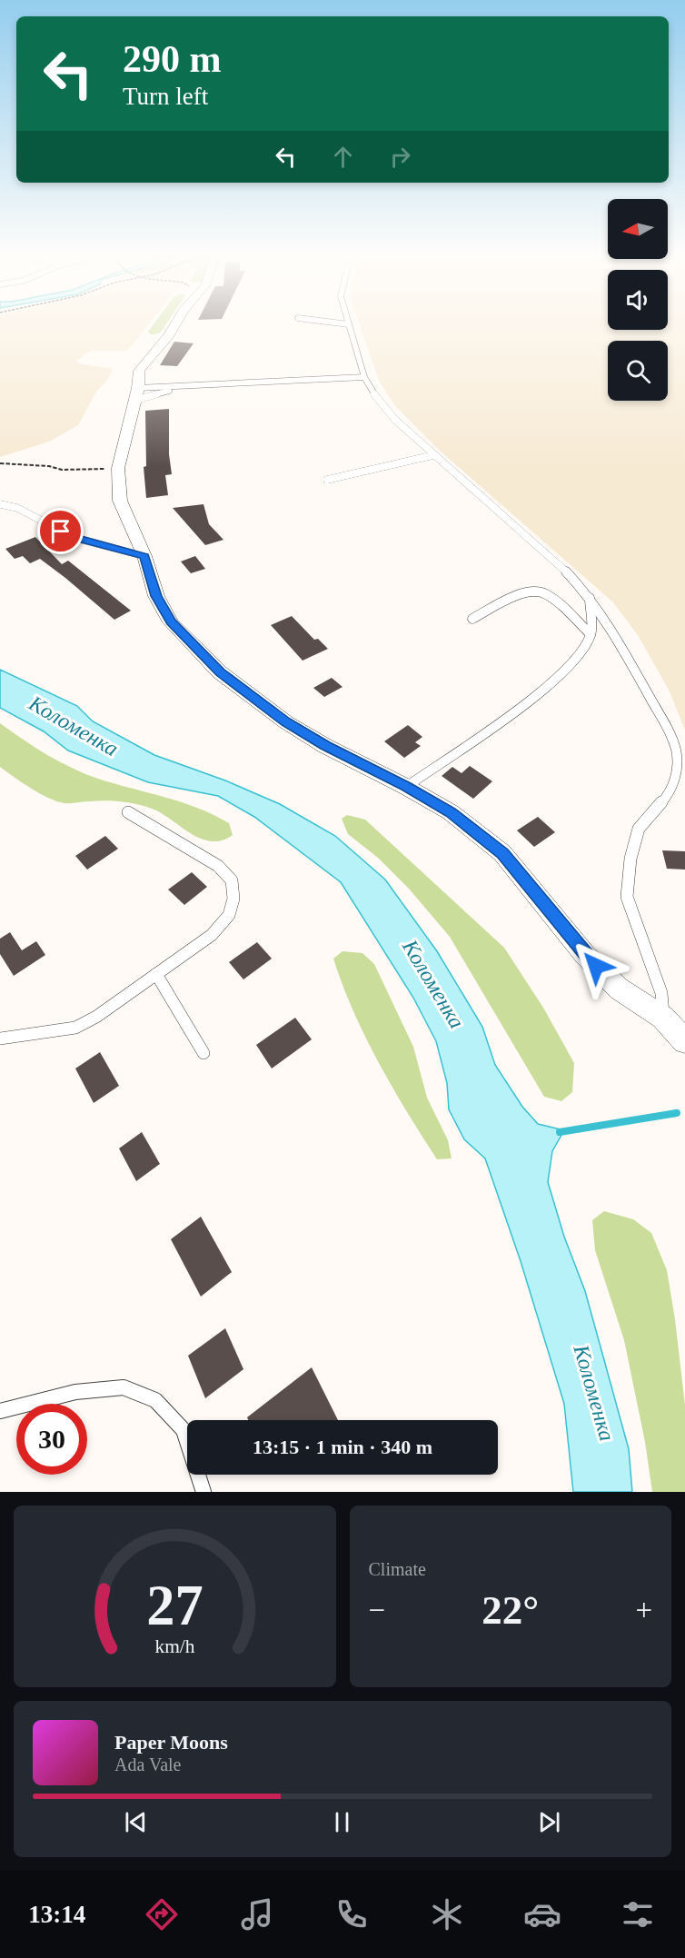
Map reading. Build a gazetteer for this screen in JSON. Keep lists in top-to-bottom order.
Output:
{
  "water": ["Коломенка"],
  "north": "left",
  "page": {
    "turn": ["290 m", "Turn left"],
    "limit": "30",
    "trip": "13:15 · 1 min · 340 m",
    "tile": "Climate",
    "heat": ["−", "22°", "+"],
    "song": ["Paper Moons", "Ada Vale"],
    "tabs": "13:14",
    "gauge": ["27", "km/h"]
  }
}
